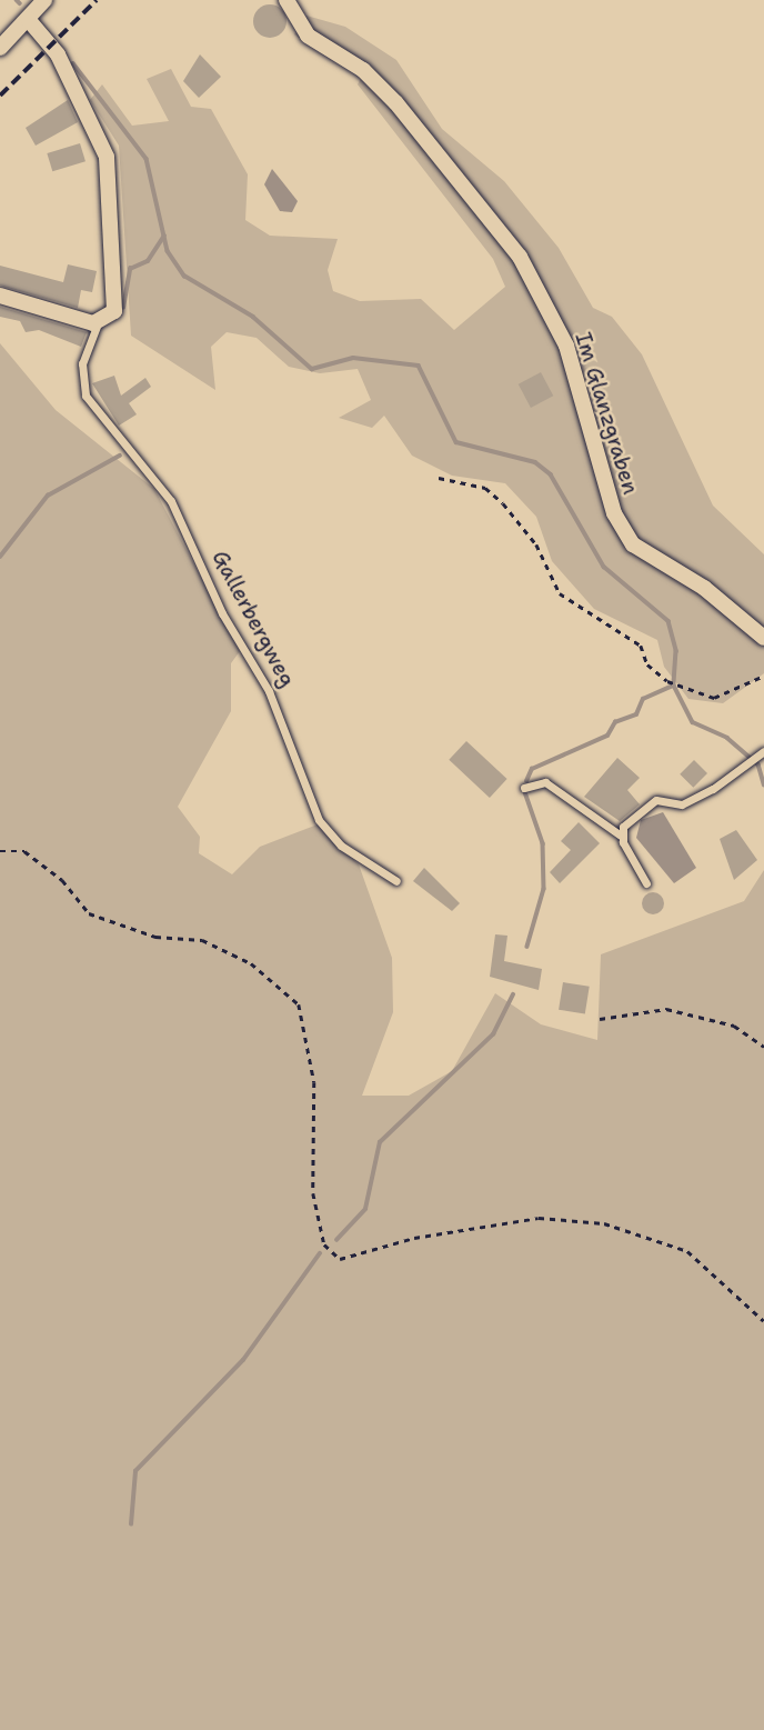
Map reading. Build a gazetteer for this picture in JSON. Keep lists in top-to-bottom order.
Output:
{
  "streets": {
    "street": ["Im Glanzgraben", "Gallerbergweg"]
  }
}
